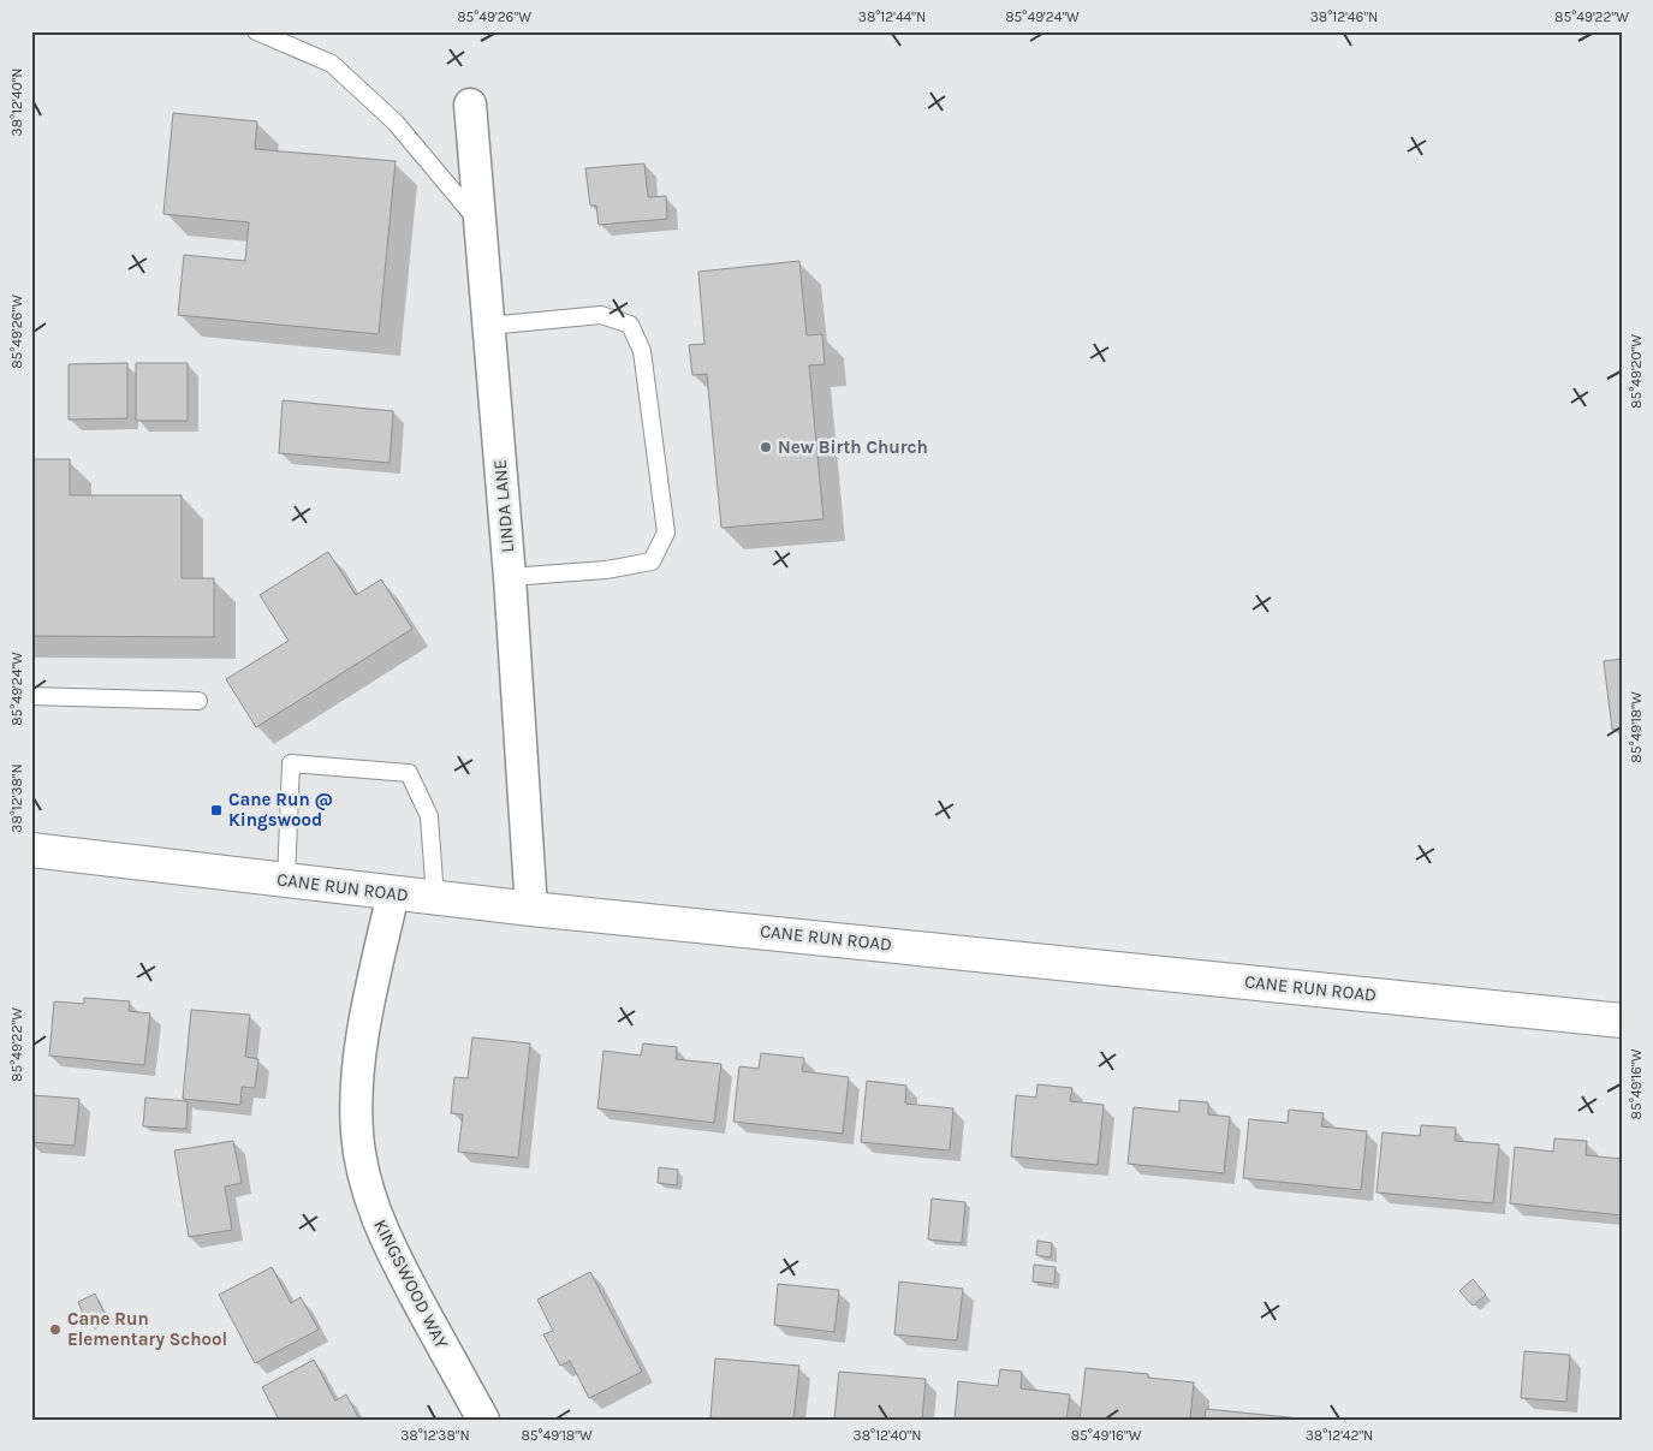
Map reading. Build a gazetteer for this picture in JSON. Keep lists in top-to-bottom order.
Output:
{
  "streets": {
    "main road": ["CANE RUN ROAD"],
    "street": ["LINDA LANE", "KINGSWOOD WAY"]
  },
  "crossings": [
    ["LINDA LANE", "CANE RUN ROAD"],
    ["CANE RUN ROAD", "KINGSWOOD WAY"]
  ],
  "places": {
    "other": ["New Birth Church", "Cane Run Elementary School"],
    "transit": ["Cane Run @ Kingswood"]
  },
  "coordinates": [
    "85°49'26\"W",
    "38°12'44\"N",
    "85°49'24\"W",
    "38°12'46\"N",
    "85°49'22\"W",
    "38°12'40\"N",
    "85°49'20\"W",
    "85°49'18\"W",
    "38°12'38\"N",
    "85°49'16\"W",
    "38°12'42\"N"
  ]
}
